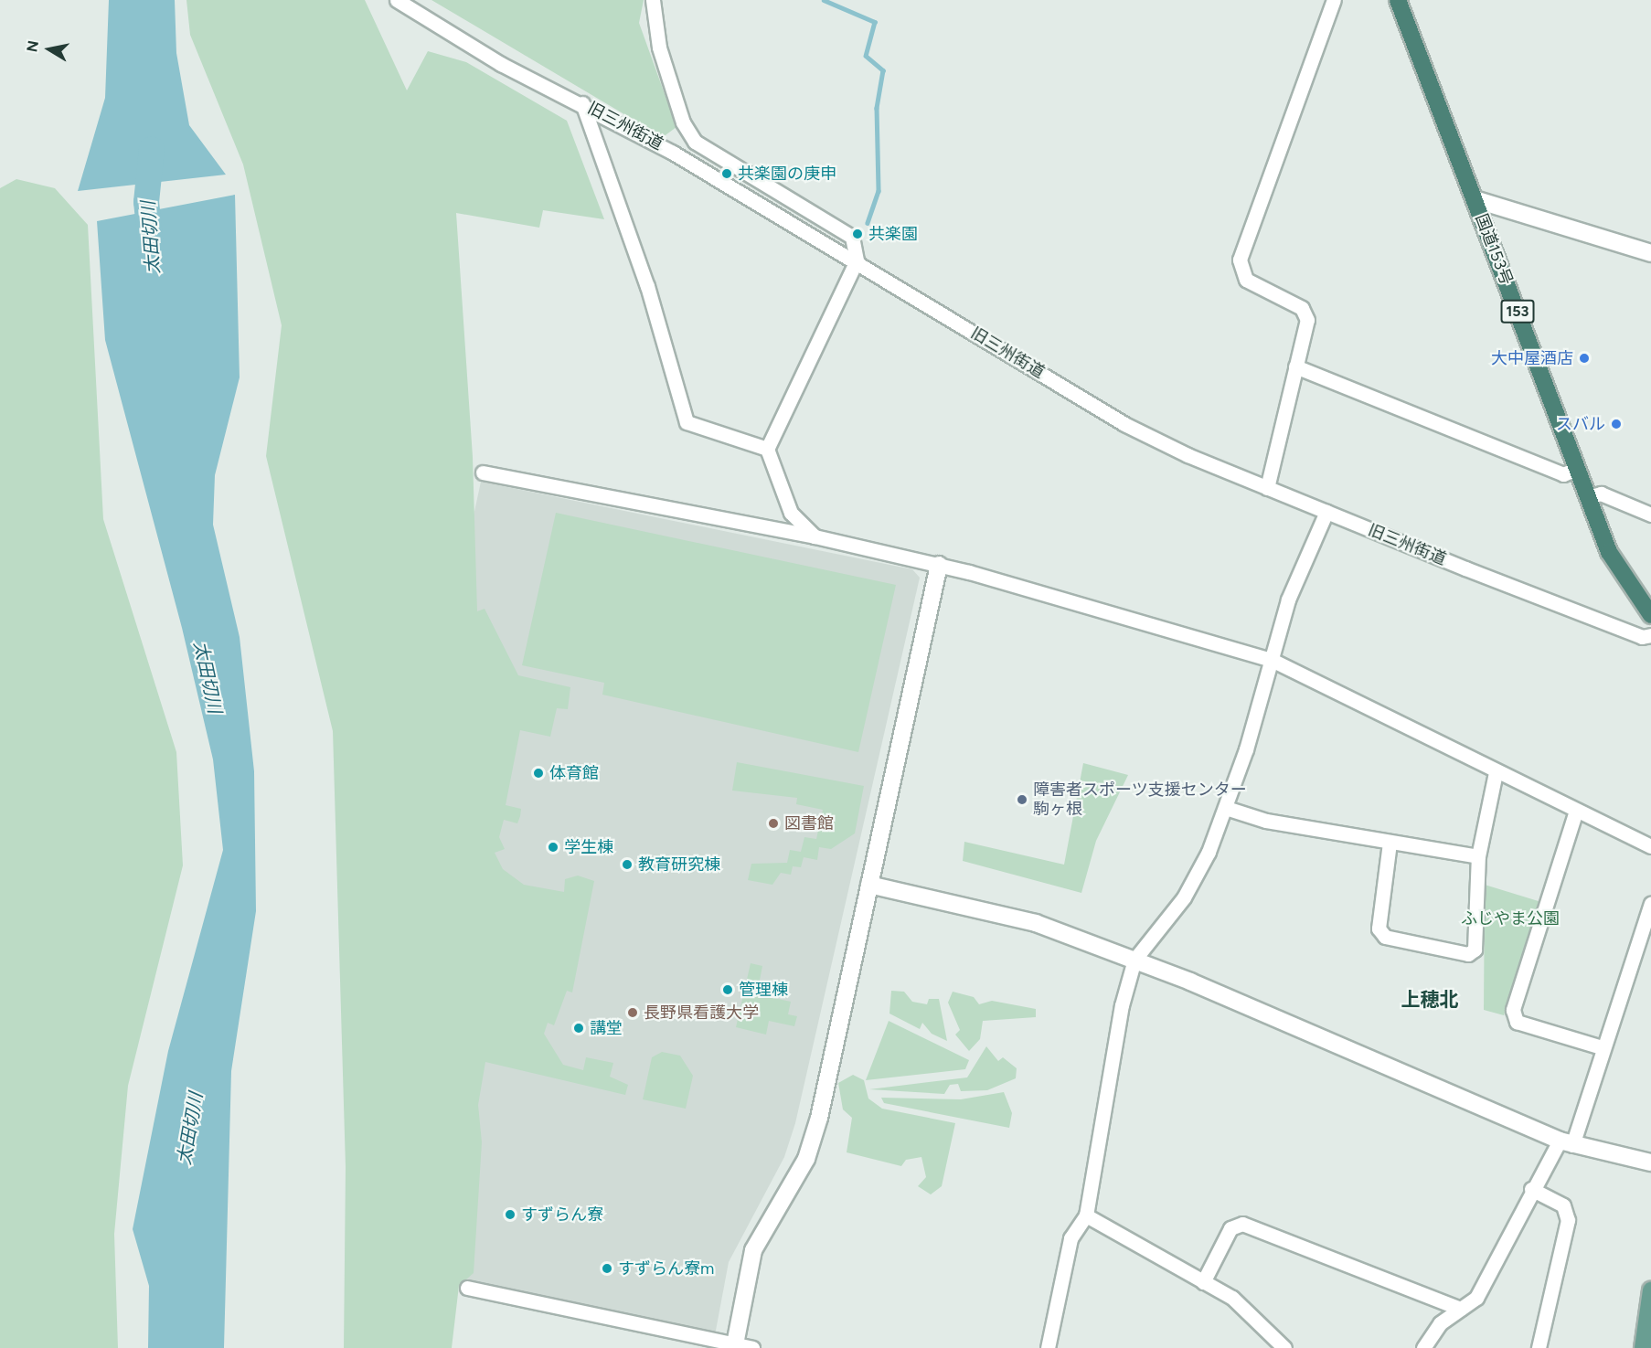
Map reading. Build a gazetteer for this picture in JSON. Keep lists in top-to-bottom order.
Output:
{
  "streets": {
    "highway": ["国道153号", "153"],
    "street": ["旧三州街道"]
  },
  "districts": ["上穂北"],
  "water": ["太田切川"],
  "parks": ["ふじやま公園"],
  "places": [
    "共楽園の庚申",
    "共楽園",
    "大中屋酒店",
    "スバル",
    "体育館",
    "障害者スポーツ支援センター 駒ヶ根",
    "図書館",
    "学生棟",
    "教育研究棟",
    "管理棟",
    "長野県看護大学",
    "講堂",
    "すずらん寮",
    "すずらん寮m"
  ],
  "north": "left"
}
